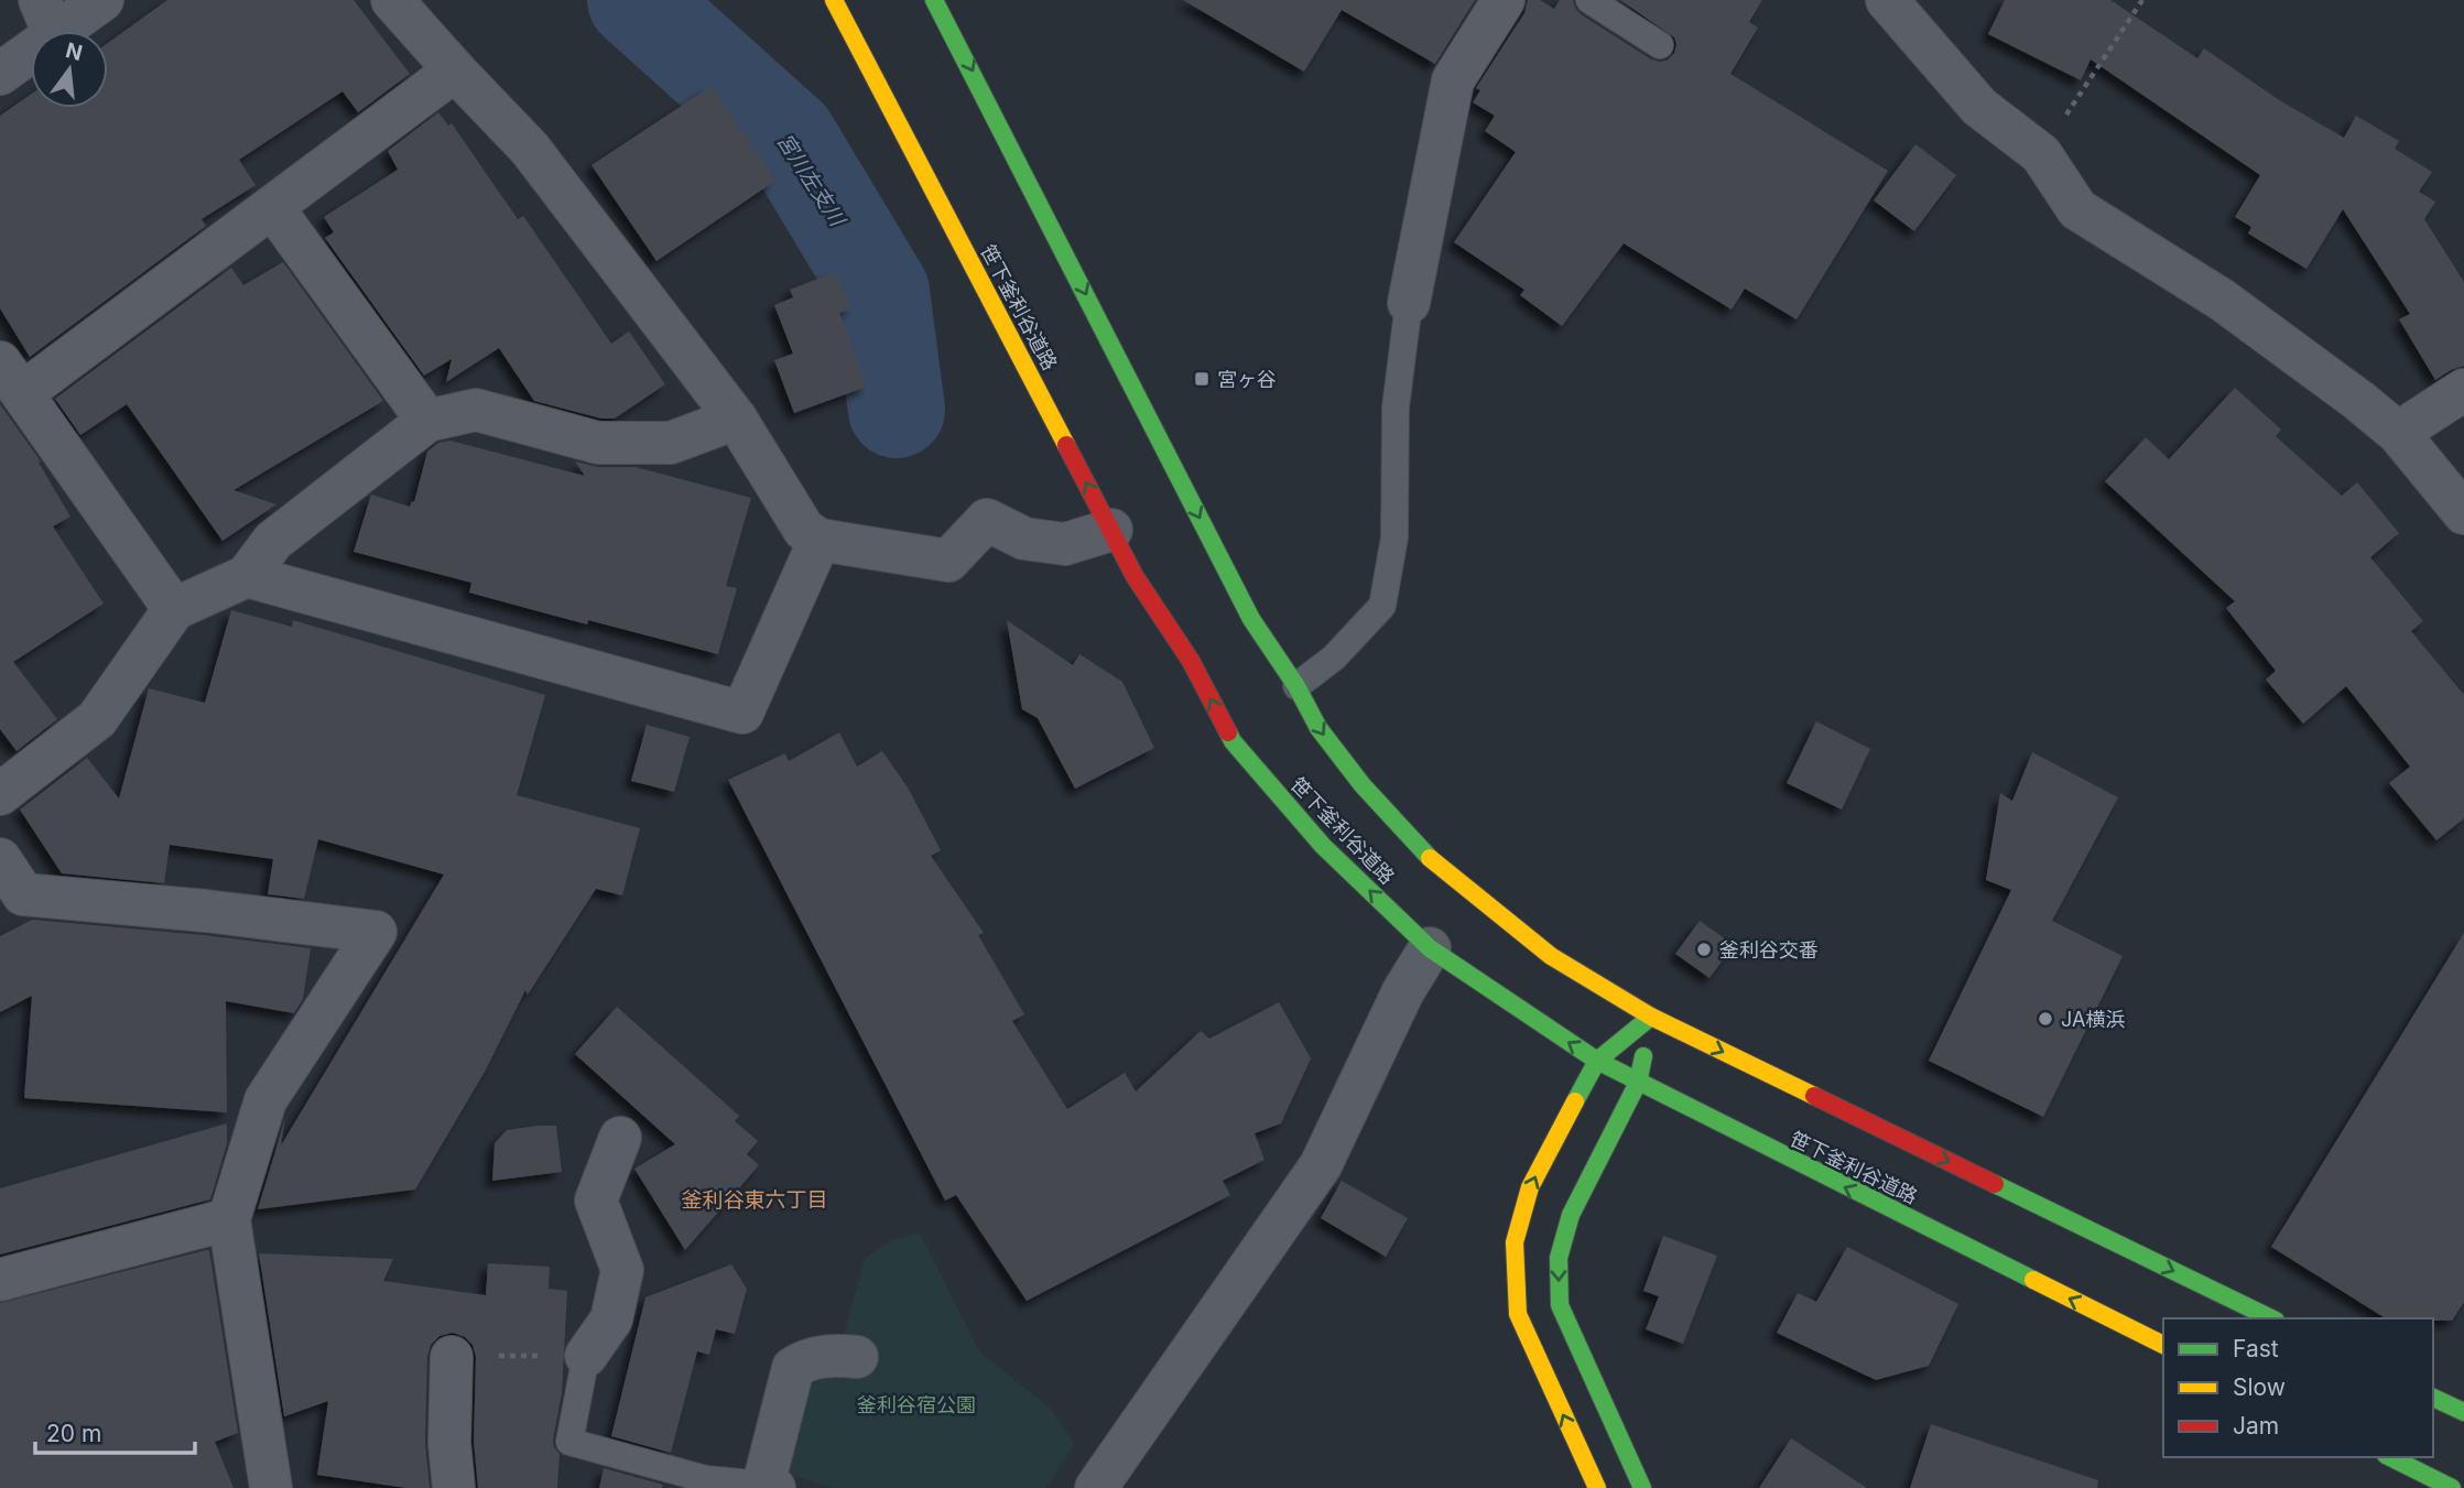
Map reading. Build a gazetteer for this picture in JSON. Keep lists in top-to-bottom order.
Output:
{
  "streets": {
    "street": ["笹下釜利谷道路"]
  },
  "districts": ["釜利谷東六丁目"],
  "water": ["宮川左支川"],
  "parks": ["釜利谷宿公園"],
  "places": {
    "transit": ["宮ヶ谷"],
    "other": ["釜利谷交番", "JA横浜"]
  },
  "legend": ["Fast", "Slow", "Jam"],
  "scale_bar": "20 m",
  "north": "top"
}
